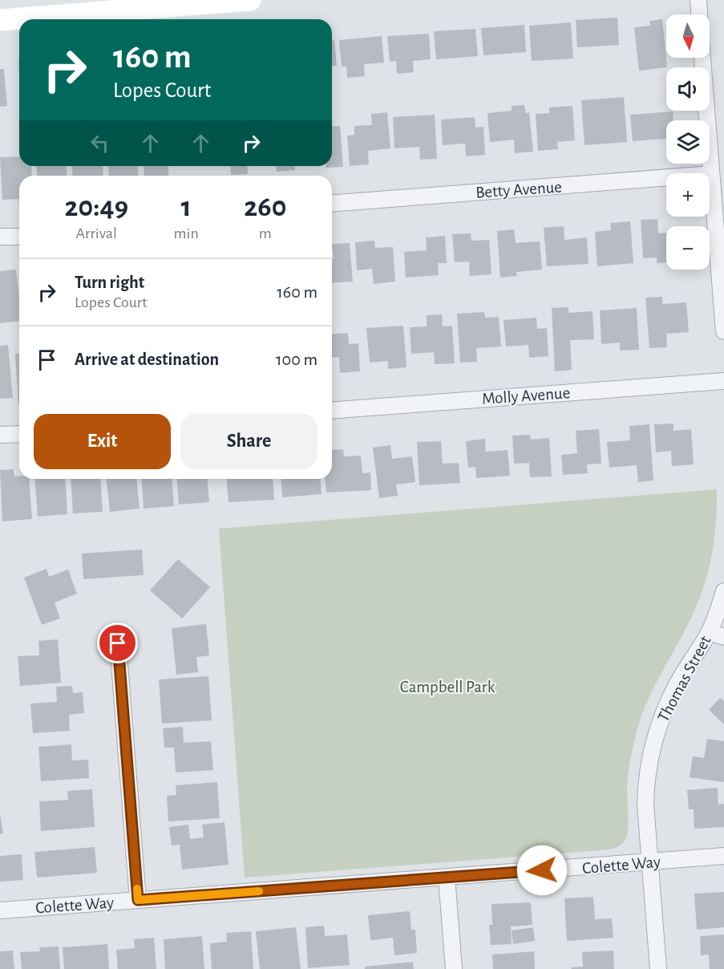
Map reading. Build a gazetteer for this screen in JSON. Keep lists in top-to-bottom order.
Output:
{
  "streets": {
    "street": [
      "Betty Avenue",
      "Molly Avenue",
      "Thomas Street",
      "Colette Way"
    ]
  },
  "crossings": [
    ["Thomas Street", "Colette Way"]
  ],
  "parks": ["Campbell Park"],
  "north": "bottom",
  "page": {
    "map_buttons": ["+", "−"],
    "turn": ["160 m", "Lopes Court"],
    "eta": [
      "20:49",
      "Arrival",
      "1",
      "min",
      "260",
      "m"
    ],
    "list": [
      {
        "name": "Turn right",
        "note": "Lopes Court",
        "value": "160 m"
      },
      {
        "name": "Arrive at destination",
        "value": "100 m"
      }
    ],
    "buttons": ["Exit", "Share"]
  }
}
